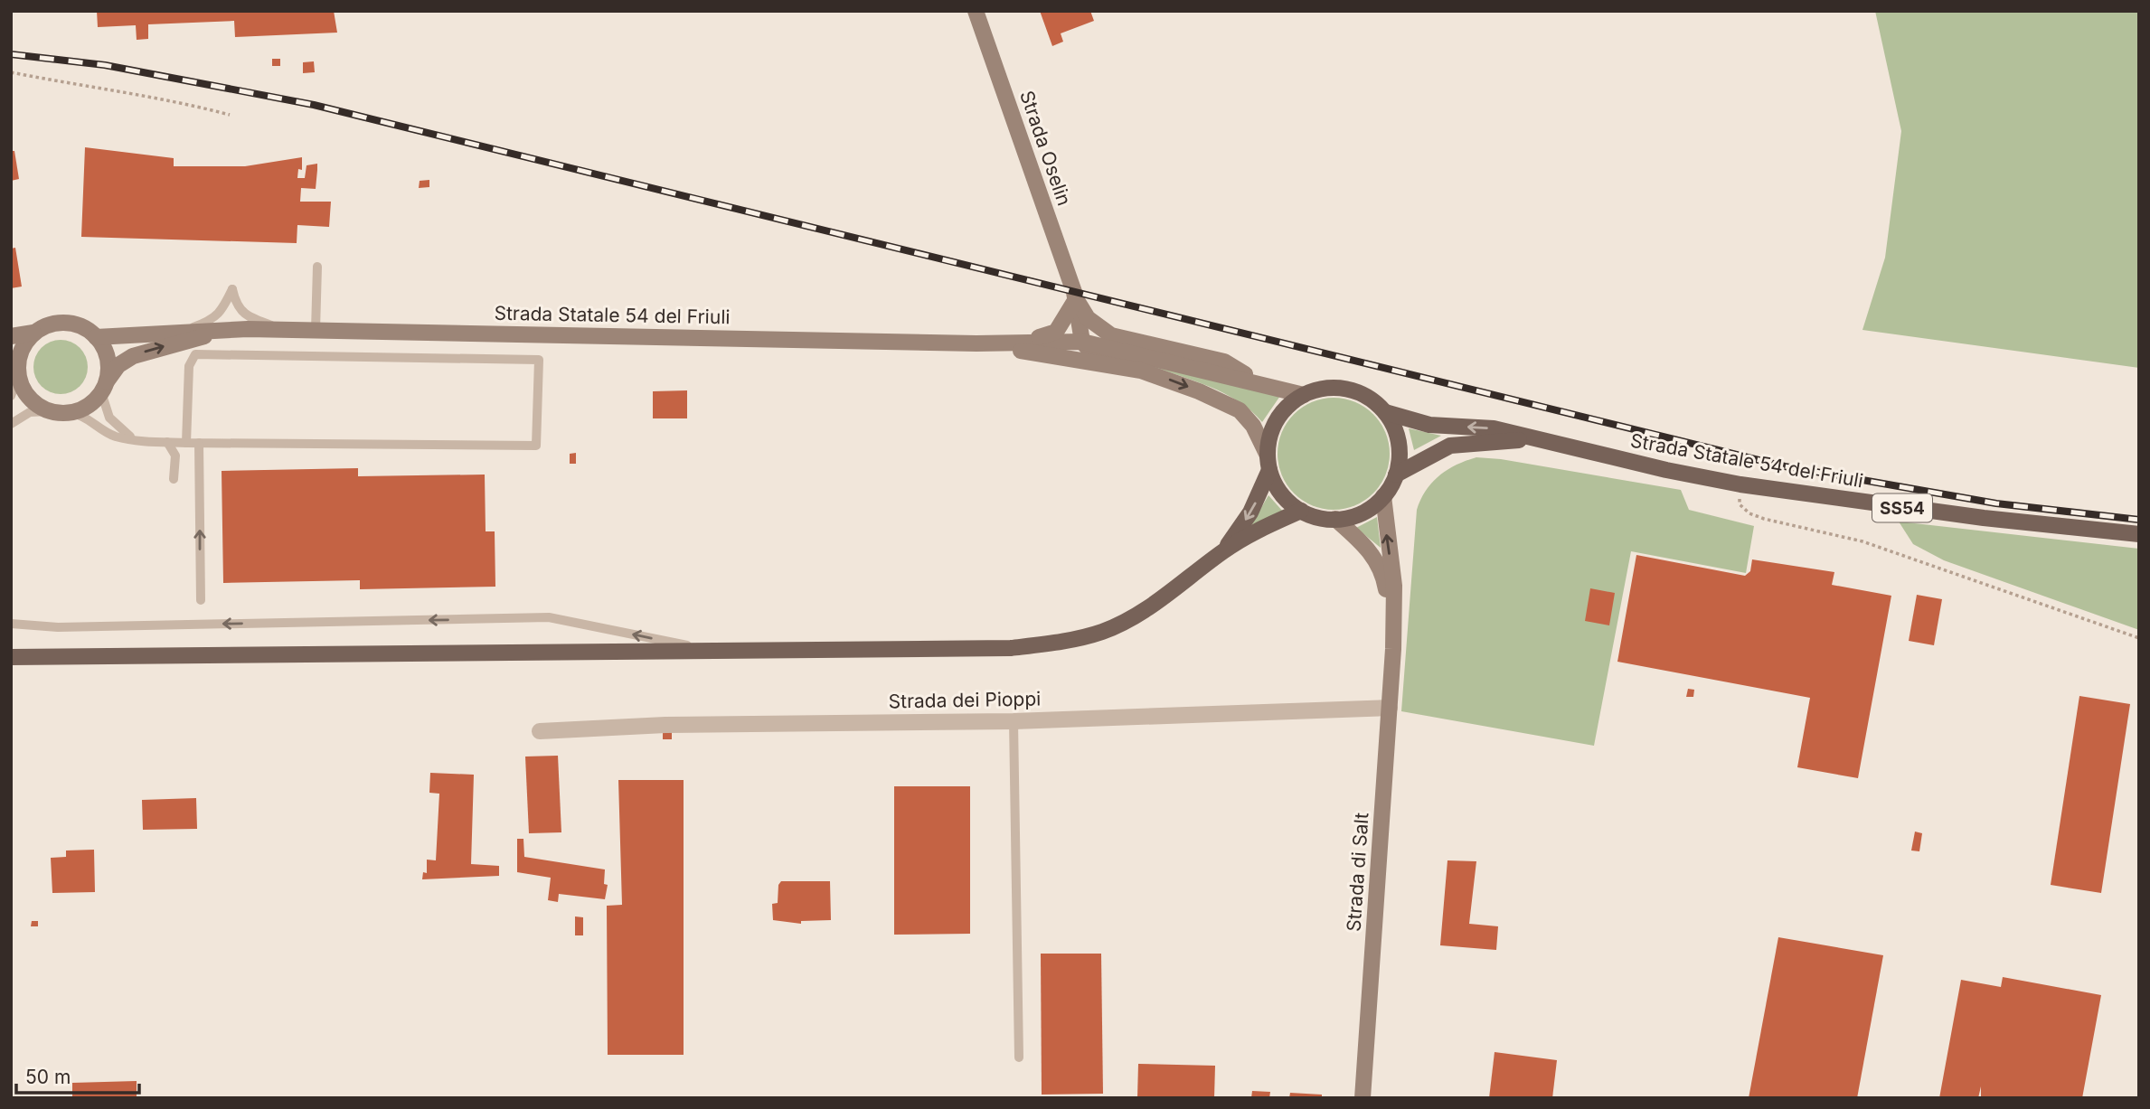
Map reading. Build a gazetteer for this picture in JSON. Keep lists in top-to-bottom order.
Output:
{
  "streets": {
    "main road": ["Strada Statale 54 del Friuli", "SS54"],
    "street": ["Strada Oselin", "Strada dei Pioppi", "Strada di Salt"]
  },
  "crossings": [
    ["Strada Oselin", "Strada Statale 54 del Friuli"],
    ["Strada dei Pioppi", "Strada di Salt"]
  ],
  "scale_bar": "50 m"
}
